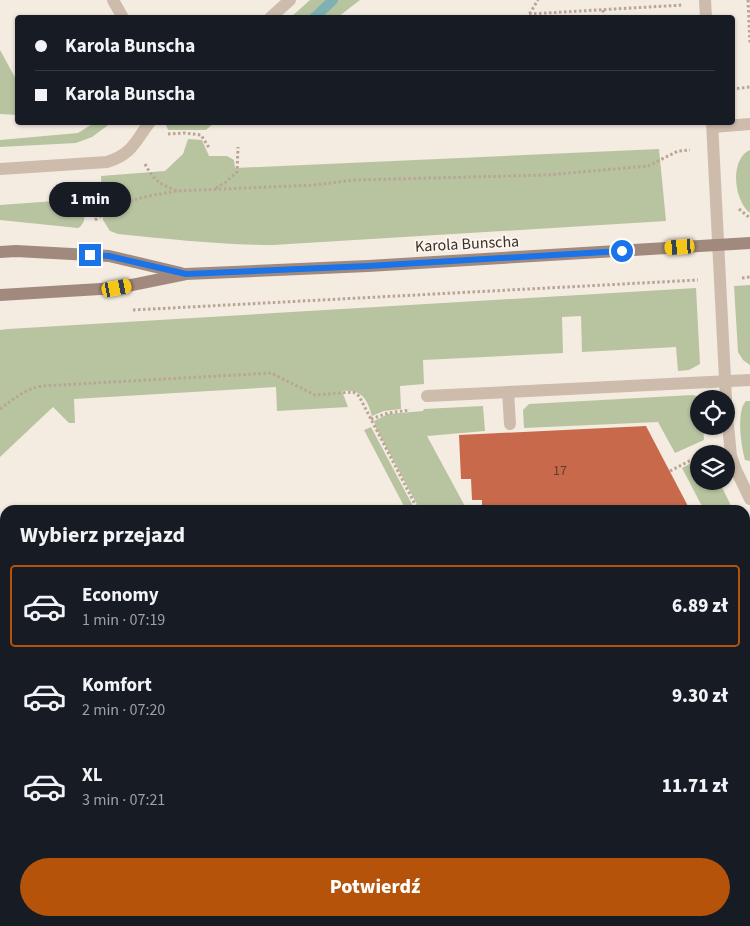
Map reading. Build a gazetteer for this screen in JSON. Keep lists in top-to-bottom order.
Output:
{
  "streets": {
    "main road": ["Karola Bunscha"]
  },
  "house_numbers": ["17"],
  "page": {
    "banner": ["Karola Bunscha", "Karola Bunscha"],
    "bubble": "1 min",
    "heading": "Wybierz przejazd",
    "list": [
      {
        "name": "Economy",
        "note": "1 min · 07:19",
        "value": "6.89 zł"
      },
      {
        "name": "Komfort",
        "note": "2 min · 07:20",
        "value": "9.30 zł"
      },
      {
        "name": "XL",
        "note": "3 min · 07:21",
        "value": "11.71 zł"
      }
    ],
    "buttons": "Potwierdź"
  }
}
